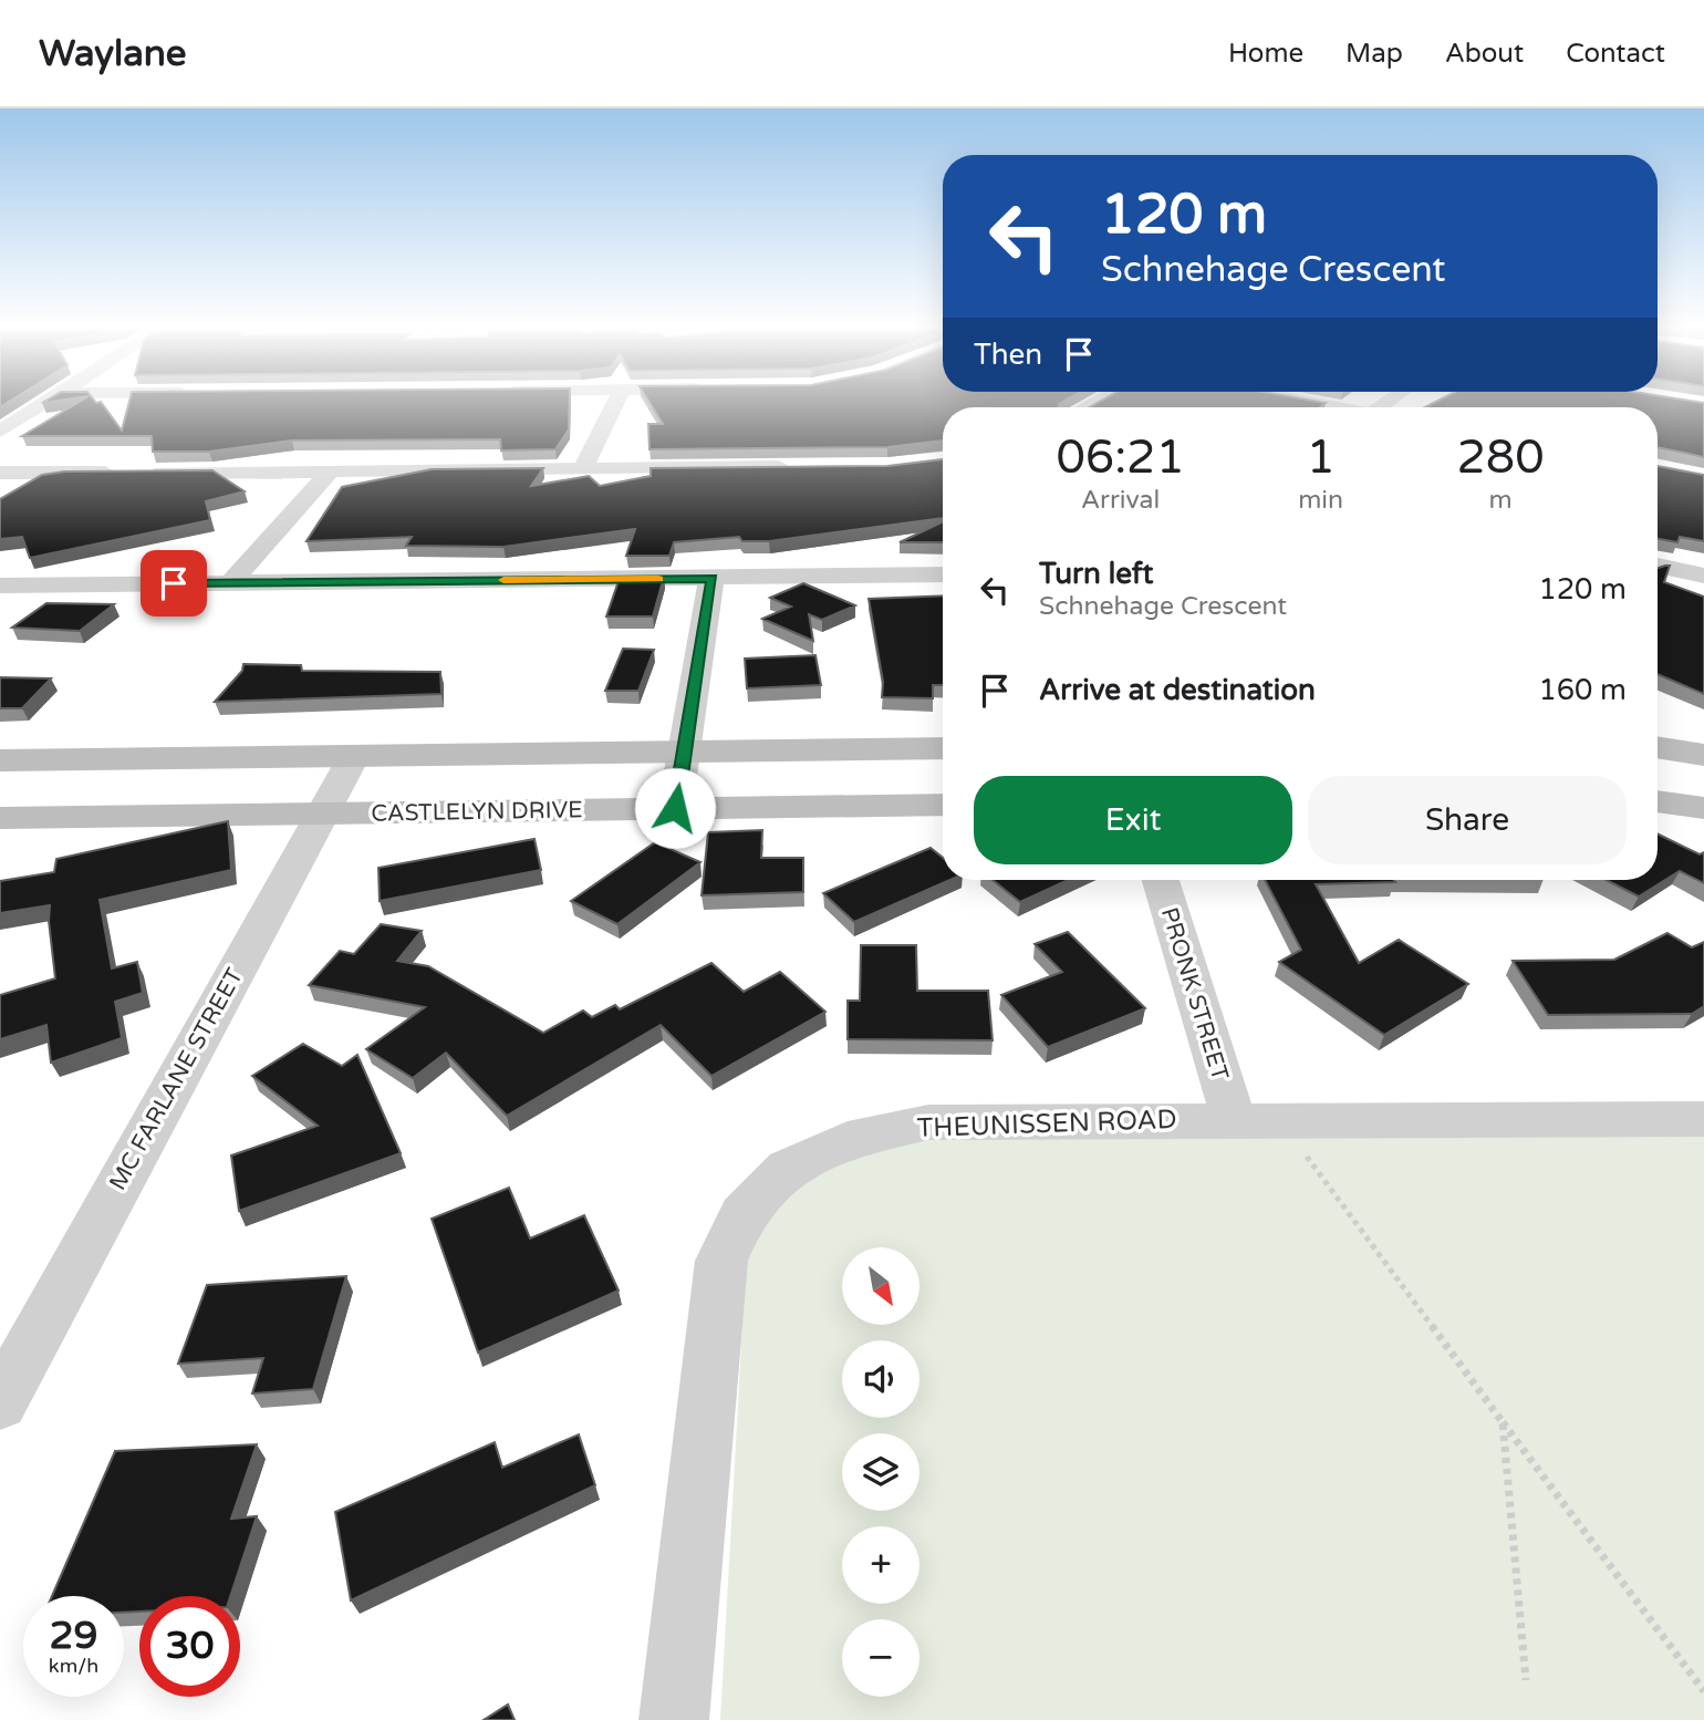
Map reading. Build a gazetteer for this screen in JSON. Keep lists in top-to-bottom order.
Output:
{
  "streets": {
    "street": [
      "CASTLELYN DRIVE",
      "PRONK STREET",
      "MC FARLANE STREET",
      "THEUNISSEN ROAD"
    ]
  },
  "crossings": [
    ["CASTLELYN DRIVE", "MC FARLANE STREET"],
    ["PRONK STREET", "THEUNISSEN ROAD"]
  ],
  "north": "bottom right",
  "page": {
    "header": "Waylane",
    "nav": [
      "Home",
      "Map",
      "About",
      "Contact"
    ],
    "turn": ["120 m", "Schnehage Crescent"],
    "then": "Then",
    "eta": [
      "06:21",
      "Arrival",
      "1",
      "min",
      "280",
      "m"
    ],
    "list": [
      {
        "name": "Turn left",
        "note": "Schnehage Crescent",
        "value": "120 m"
      },
      {
        "name": "Arrive at destination",
        "value": "160 m"
      }
    ],
    "buttons": ["Exit", "Share"],
    "map_buttons": ["+", "−"],
    "speed": "29 km/h",
    "limit": "30"
  }
}
